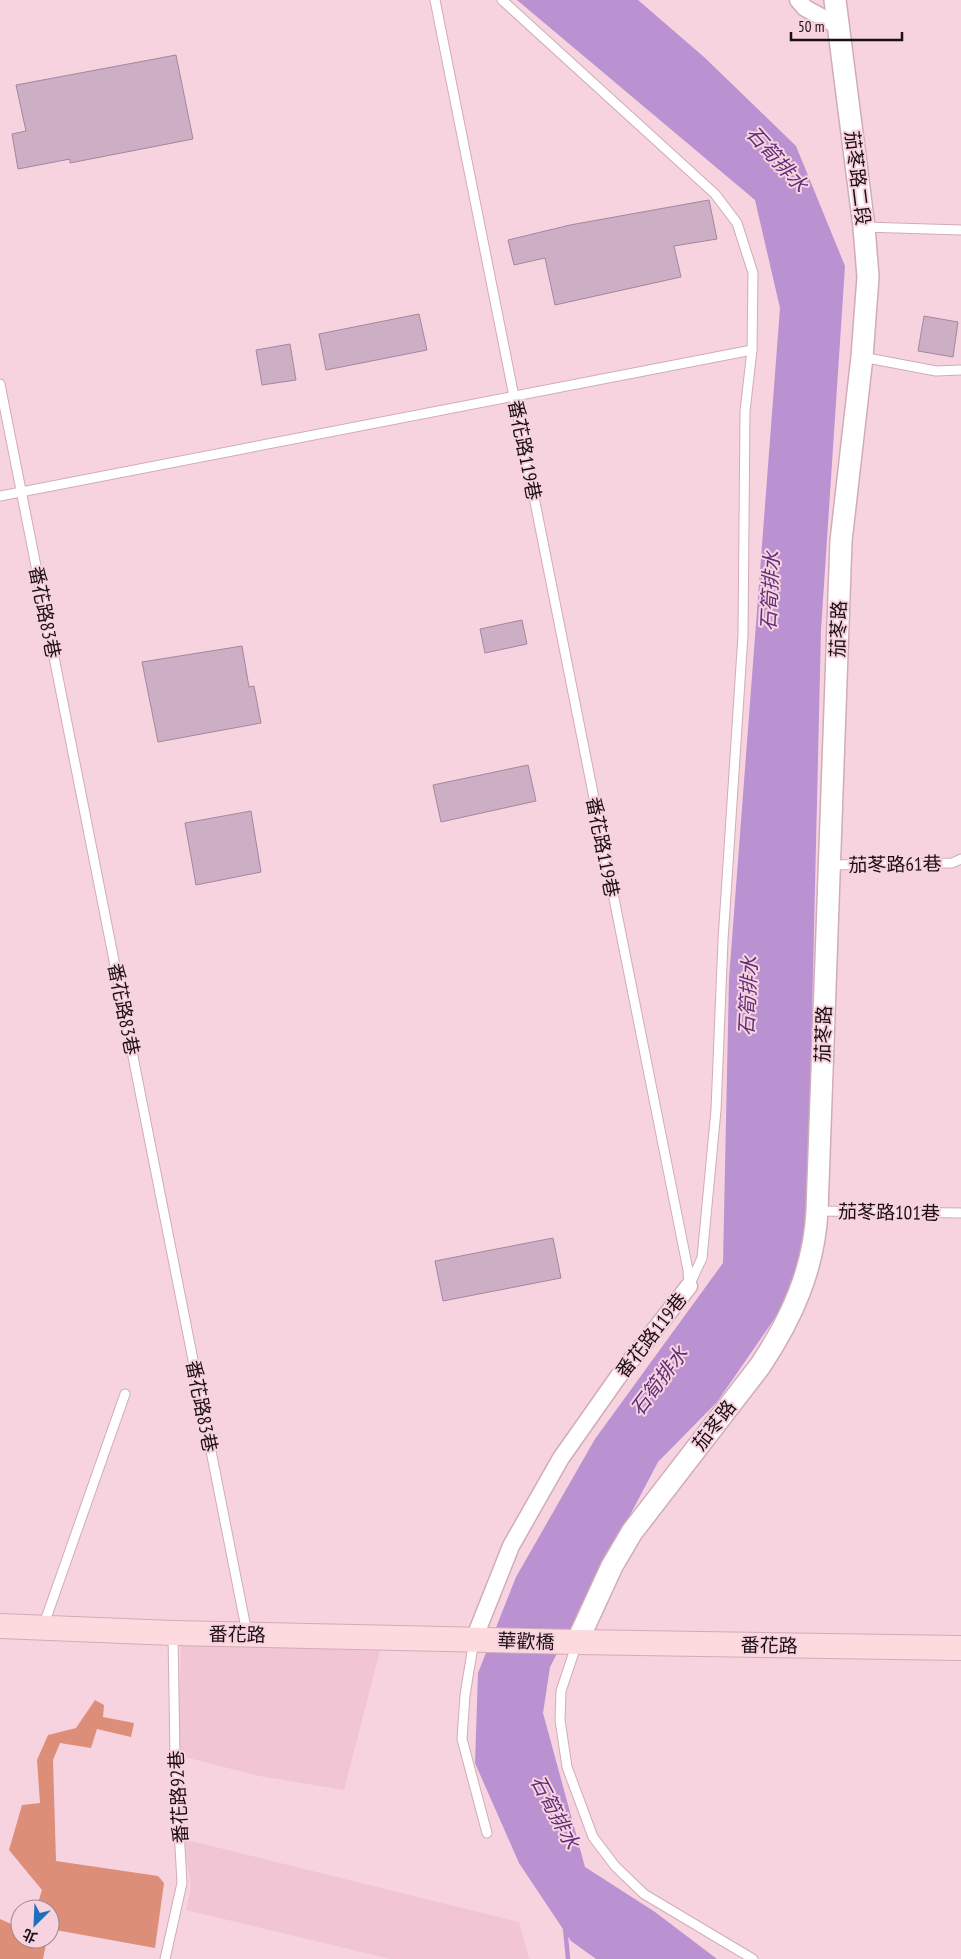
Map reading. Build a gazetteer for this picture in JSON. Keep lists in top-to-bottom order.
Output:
{
  "streets": {
    "main road": ["番花路", "華歡橋"],
    "street": ["茄苳路二段", "番花路119巷", "茄苳路"],
    "lane": [
      "番花路83巷",
      "茄苳路61巷",
      "茄苳路101巷",
      "番花路92巷"
    ]
  },
  "crossings": [
    ["茄苳路二段", "茄苳路"],
    ["番花路119巷", "番花路"],
    ["番花路119巷", "華歡橋"],
    ["番花路83巷", "番花路"],
    ["茄苳路", "茄苳路61巷"],
    ["茄苳路", "茄苳路101巷"],
    ["茄苳路", "番花路"],
    ["茄苳路", "華歡橋"],
    ["番花路", "華歡橋"],
    ["番花路", "番花路92巷"]
  ],
  "water": ["石筍排水"],
  "scale_bar": "50 m",
  "north": "bottom left"
}
